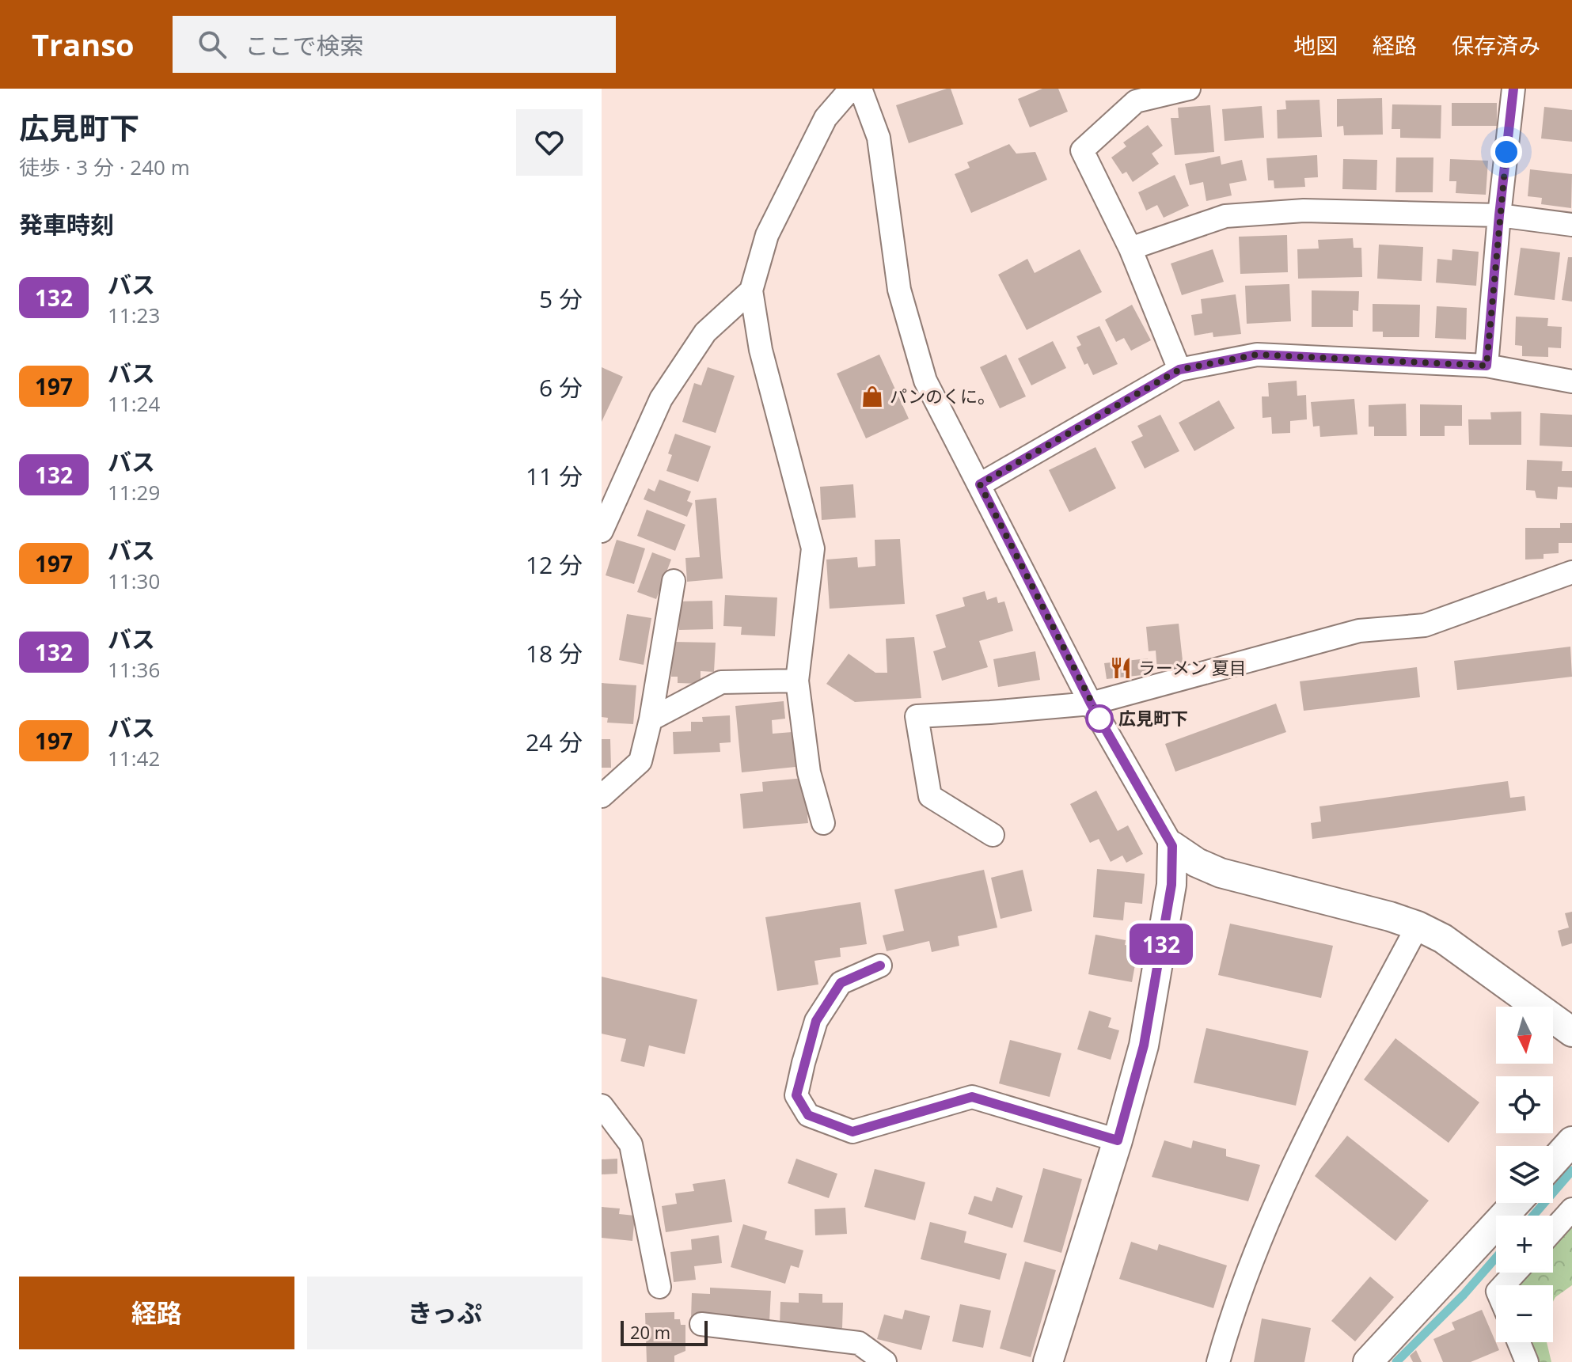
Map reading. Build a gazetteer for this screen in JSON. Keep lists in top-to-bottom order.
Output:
{
  "places": {
    "shop": ["パンのくに。"],
    "restaurant": ["ラーメン 夏目"],
    "other": ["広見町下"]
  },
  "lines": ["bus line 132"],
  "scale_bar": "20 m",
  "north": "bottom",
  "page": {
    "header": "Transo",
    "search": "ここで検索",
    "nav": ["地図", "経路", "保存済み"],
    "heading": [
      ["広見町下", "徒歩 · 3 分 · 240 m"],
      "発車時刻"
    ],
    "on_map": "132",
    "list": [
      {
        "mark": "132",
        "name": "バス",
        "note": "11:23",
        "value": "5 分"
      },
      {
        "mark": "197",
        "name": "バス",
        "note": "11:24",
        "value": "6 分"
      },
      {
        "mark": "132",
        "name": "バス",
        "note": "11:29",
        "value": "11 分"
      },
      {
        "mark": "197",
        "name": "バス",
        "note": "11:30",
        "value": "12 分"
      },
      {
        "mark": "132",
        "name": "バス",
        "note": "11:36",
        "value": "18 分"
      },
      {
        "mark": "197",
        "name": "バス",
        "note": "11:42",
        "value": "24 分"
      }
    ],
    "map_buttons": ["+", "−"],
    "buttons": ["経路", "きっぷ"],
    "scale": "20 m"
  }
}
